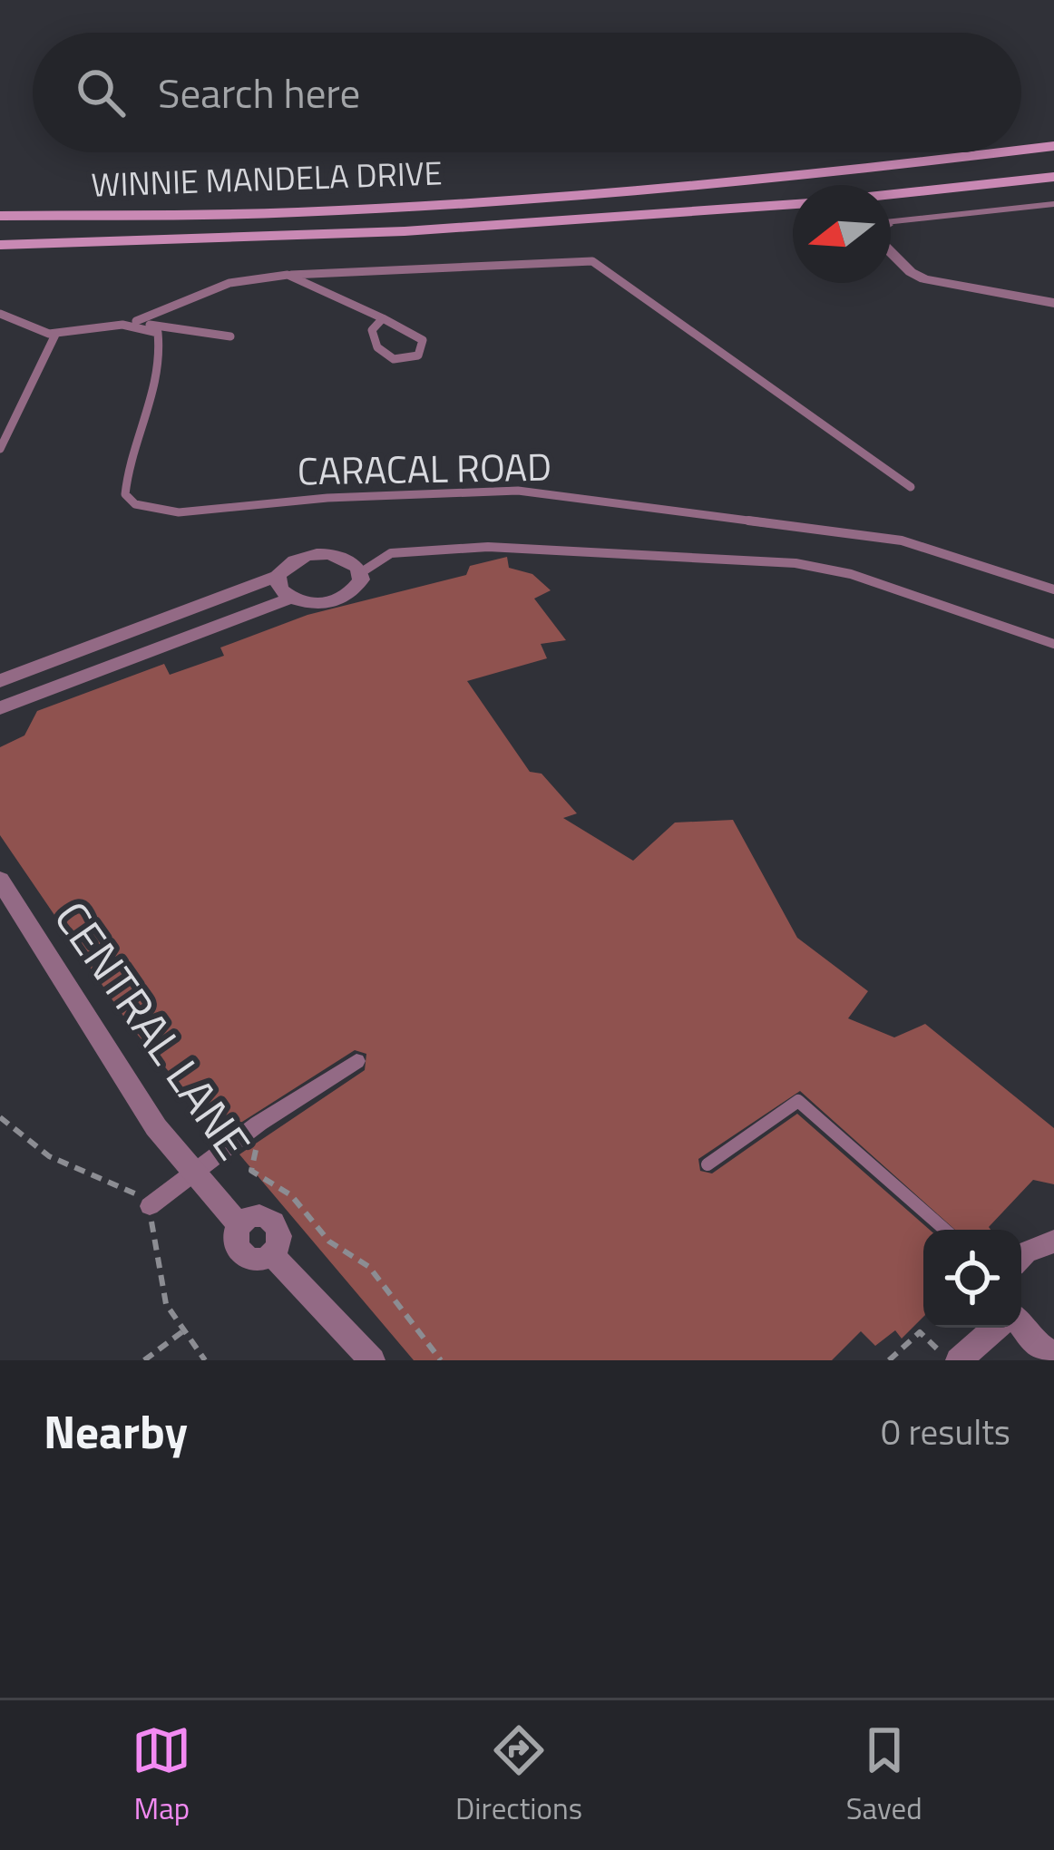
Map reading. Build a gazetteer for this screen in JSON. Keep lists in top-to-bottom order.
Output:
{
  "streets": {
    "main road": ["WINNIE MANDELA DRIVE"],
    "street": ["CENTRAL LANE"],
    "lane": ["CARACAL ROAD"]
  },
  "north": "left",
  "page": {
    "search": "Search here",
    "heading": ["Nearby", "0 results"],
    "nav": ["Map", "Directions", "Saved"]
  }
}
